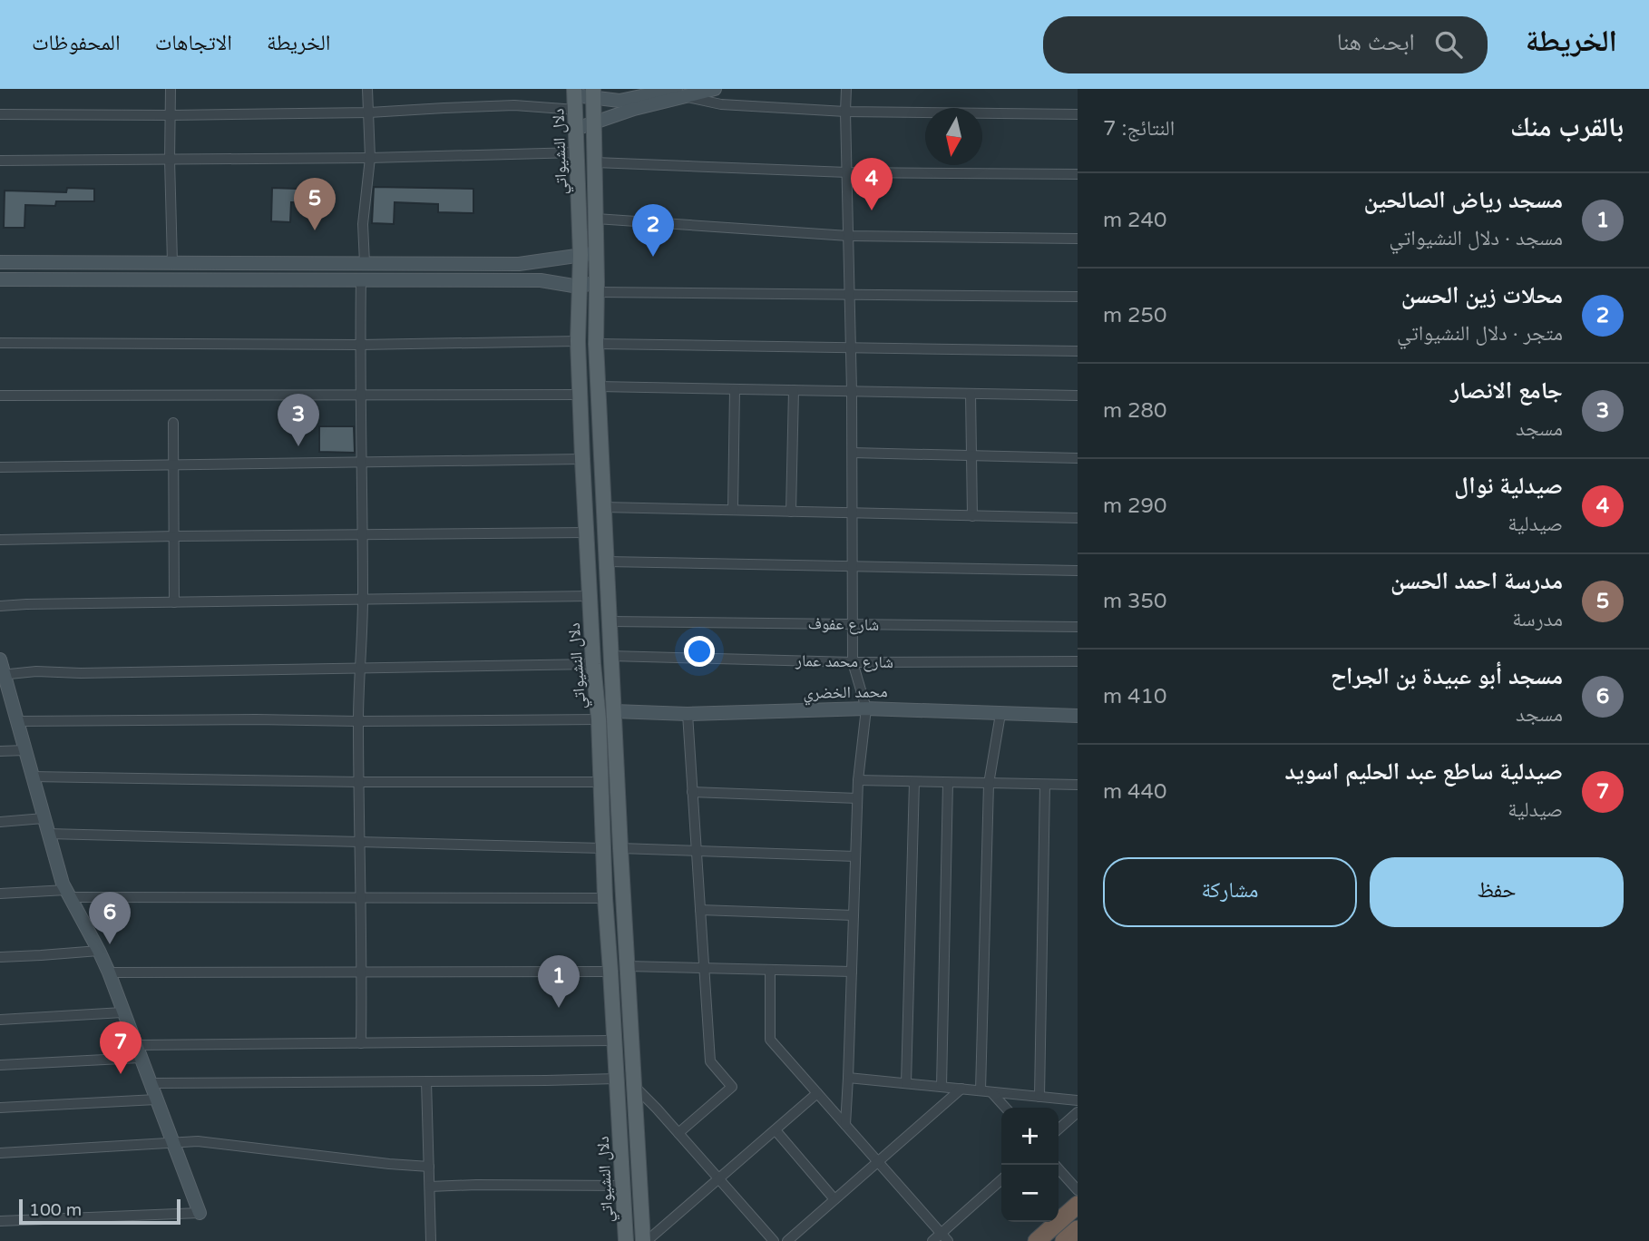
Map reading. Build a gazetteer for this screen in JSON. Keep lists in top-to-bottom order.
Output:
{
  "streets": {
    "main road": ["دلال النشيواتي"],
    "street": ["شارع عفوف", "شارع محمد عمار", "محمد الخضري"]
  },
  "crossings": [
    ["دلال النشيواتي", "شارع عفوف"],
    ["دلال النشيواتي", "شارع محمد عمار"],
    ["دلال النشيواتي", "محمد الخضري"]
  ],
  "scale_bar": "100 m",
  "north": "bottom",
  "page": {
    "header": "الخريطة",
    "search": "ابحث هنا",
    "nav": ["الخريطة", "الاتجاهات", "المحفوظات"],
    "heading": ["بالقرب منك", "النتائج: 7"],
    "pins": [
      "4",
      "5",
      "2",
      "3",
      "6",
      "1",
      "7"
    ],
    "list": [
      {
        "mark": "1",
        "name": "مسجد رياض الصالحين",
        "note": "مسجد · دلال النشيواتي",
        "value": "240 m"
      },
      {
        "mark": "2",
        "name": "محلات زين الحسن",
        "note": "متجر · دلال النشيواتي",
        "value": "250 m"
      },
      {
        "mark": "3",
        "name": "جامع الانصار",
        "note": "مسجد",
        "value": "280 m"
      },
      {
        "mark": "4",
        "name": "صيدلية نوال",
        "note": "صيدلية",
        "value": "290 m"
      },
      {
        "mark": "5",
        "name": "مدرسة احمد الحسن",
        "note": "مدرسة",
        "value": "350 m"
      },
      {
        "mark": "6",
        "name": "مسجد أبو عبيدة بن الجراح",
        "note": "مسجد",
        "value": "410 m"
      },
      {
        "mark": "7",
        "name": "صيدلية ساطع عبد الحليم اسويد",
        "note": "صيدلية",
        "value": "440 m"
      }
    ],
    "buttons": ["حفظ", "مشاركة"],
    "map_buttons": ["+", "−"],
    "scale": "100 m"
  }
}
